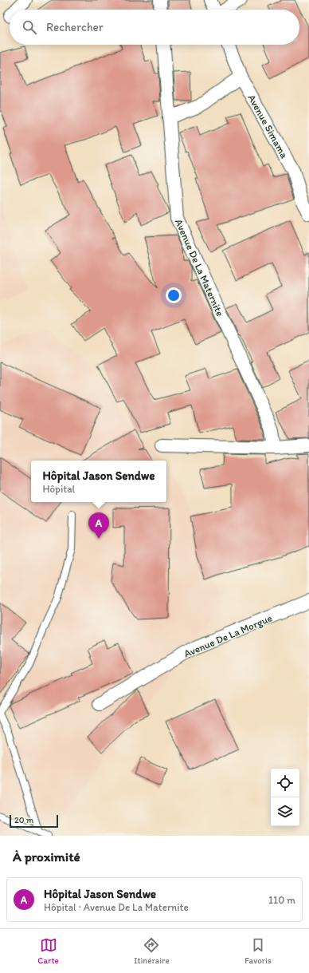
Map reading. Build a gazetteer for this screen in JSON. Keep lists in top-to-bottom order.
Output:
{
  "streets": {
    "street": ["Avenue Simama", "Avenue De La Maternite", "Avenue De La Morgue"]
  },
  "scale_bar": "20 m",
  "page": {
    "search": "Rechercher",
    "popup": ["Hôpital Jason Sendwe", "Hôpital"],
    "pins": "A",
    "scale": "20 m",
    "heading": "À proximité",
    "list": [
      {
        "mark": "A",
        "name": "Hôpital Jason Sendwe",
        "note": "Hôpital · Avenue De La Maternite",
        "value": "110 m"
      }
    ],
    "nav": ["Carte", "Itinéraire", "Favoris"]
  }
}
